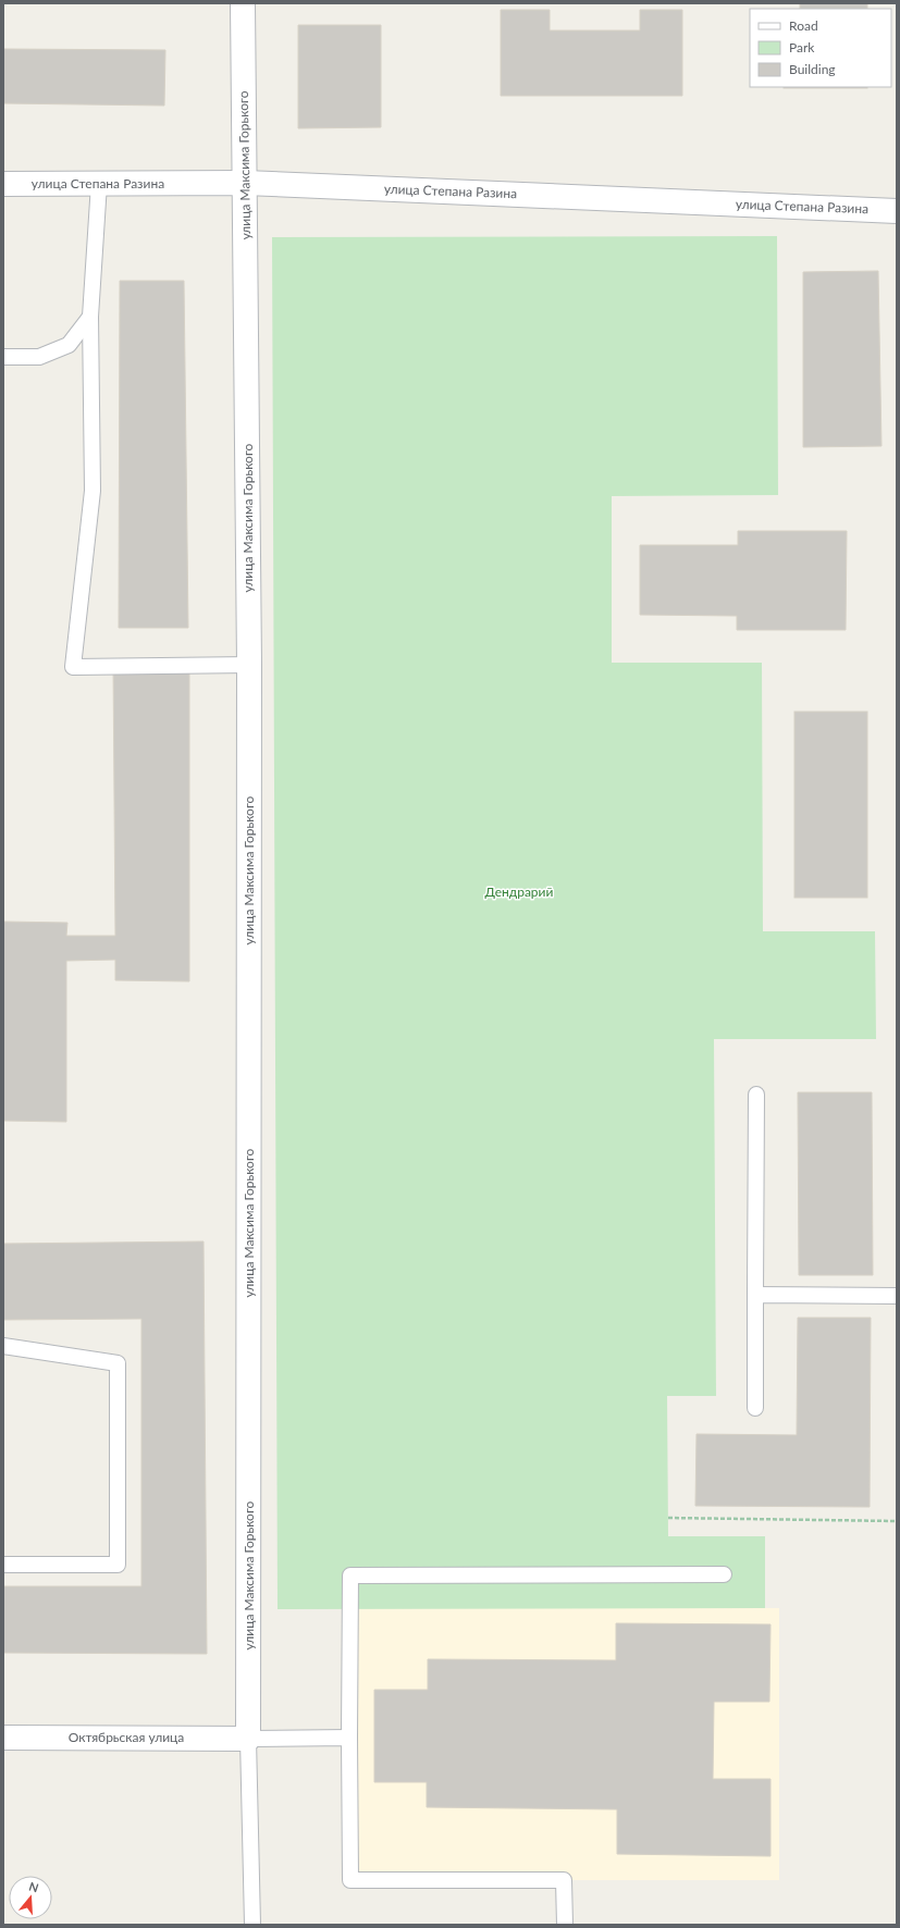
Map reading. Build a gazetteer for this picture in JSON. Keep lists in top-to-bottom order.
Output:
{
  "streets": {
    "street": ["улица Максима Горького", "улица Степана Разина", "Октябрьская улица"]
  },
  "crossings": [
    ["улица Максима Горького", "улица Степана Разина"],
    ["улица Максима Горького", "Октябрьская улица"]
  ],
  "parks": ["Дендрарий"],
  "legend": ["Road", "Park", "Building"],
  "north": "top"
}
